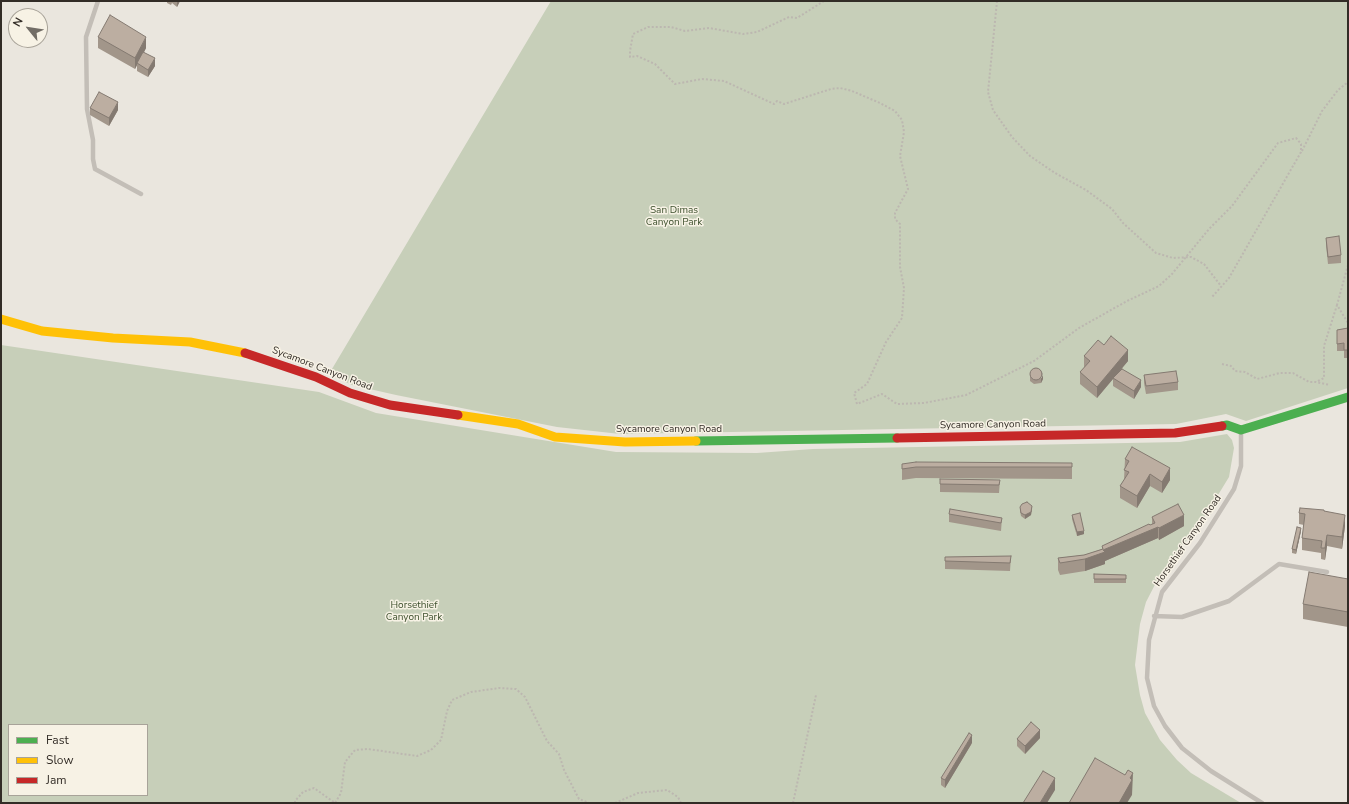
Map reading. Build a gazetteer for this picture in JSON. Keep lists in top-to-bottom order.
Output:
{
  "streets": {
    "street": ["Sycamore Canyon Road"],
    "lane": ["Horsethief Canyon Road"]
  },
  "crossings": [
    ["Sycamore Canyon Road", "Horsethief Canyon Road"]
  ],
  "parks": ["San Dimas Canyon Park", "Horsethief Canyon Park"],
  "legend": ["Fast", "Slow", "Jam"],
  "north": "top left"
}
